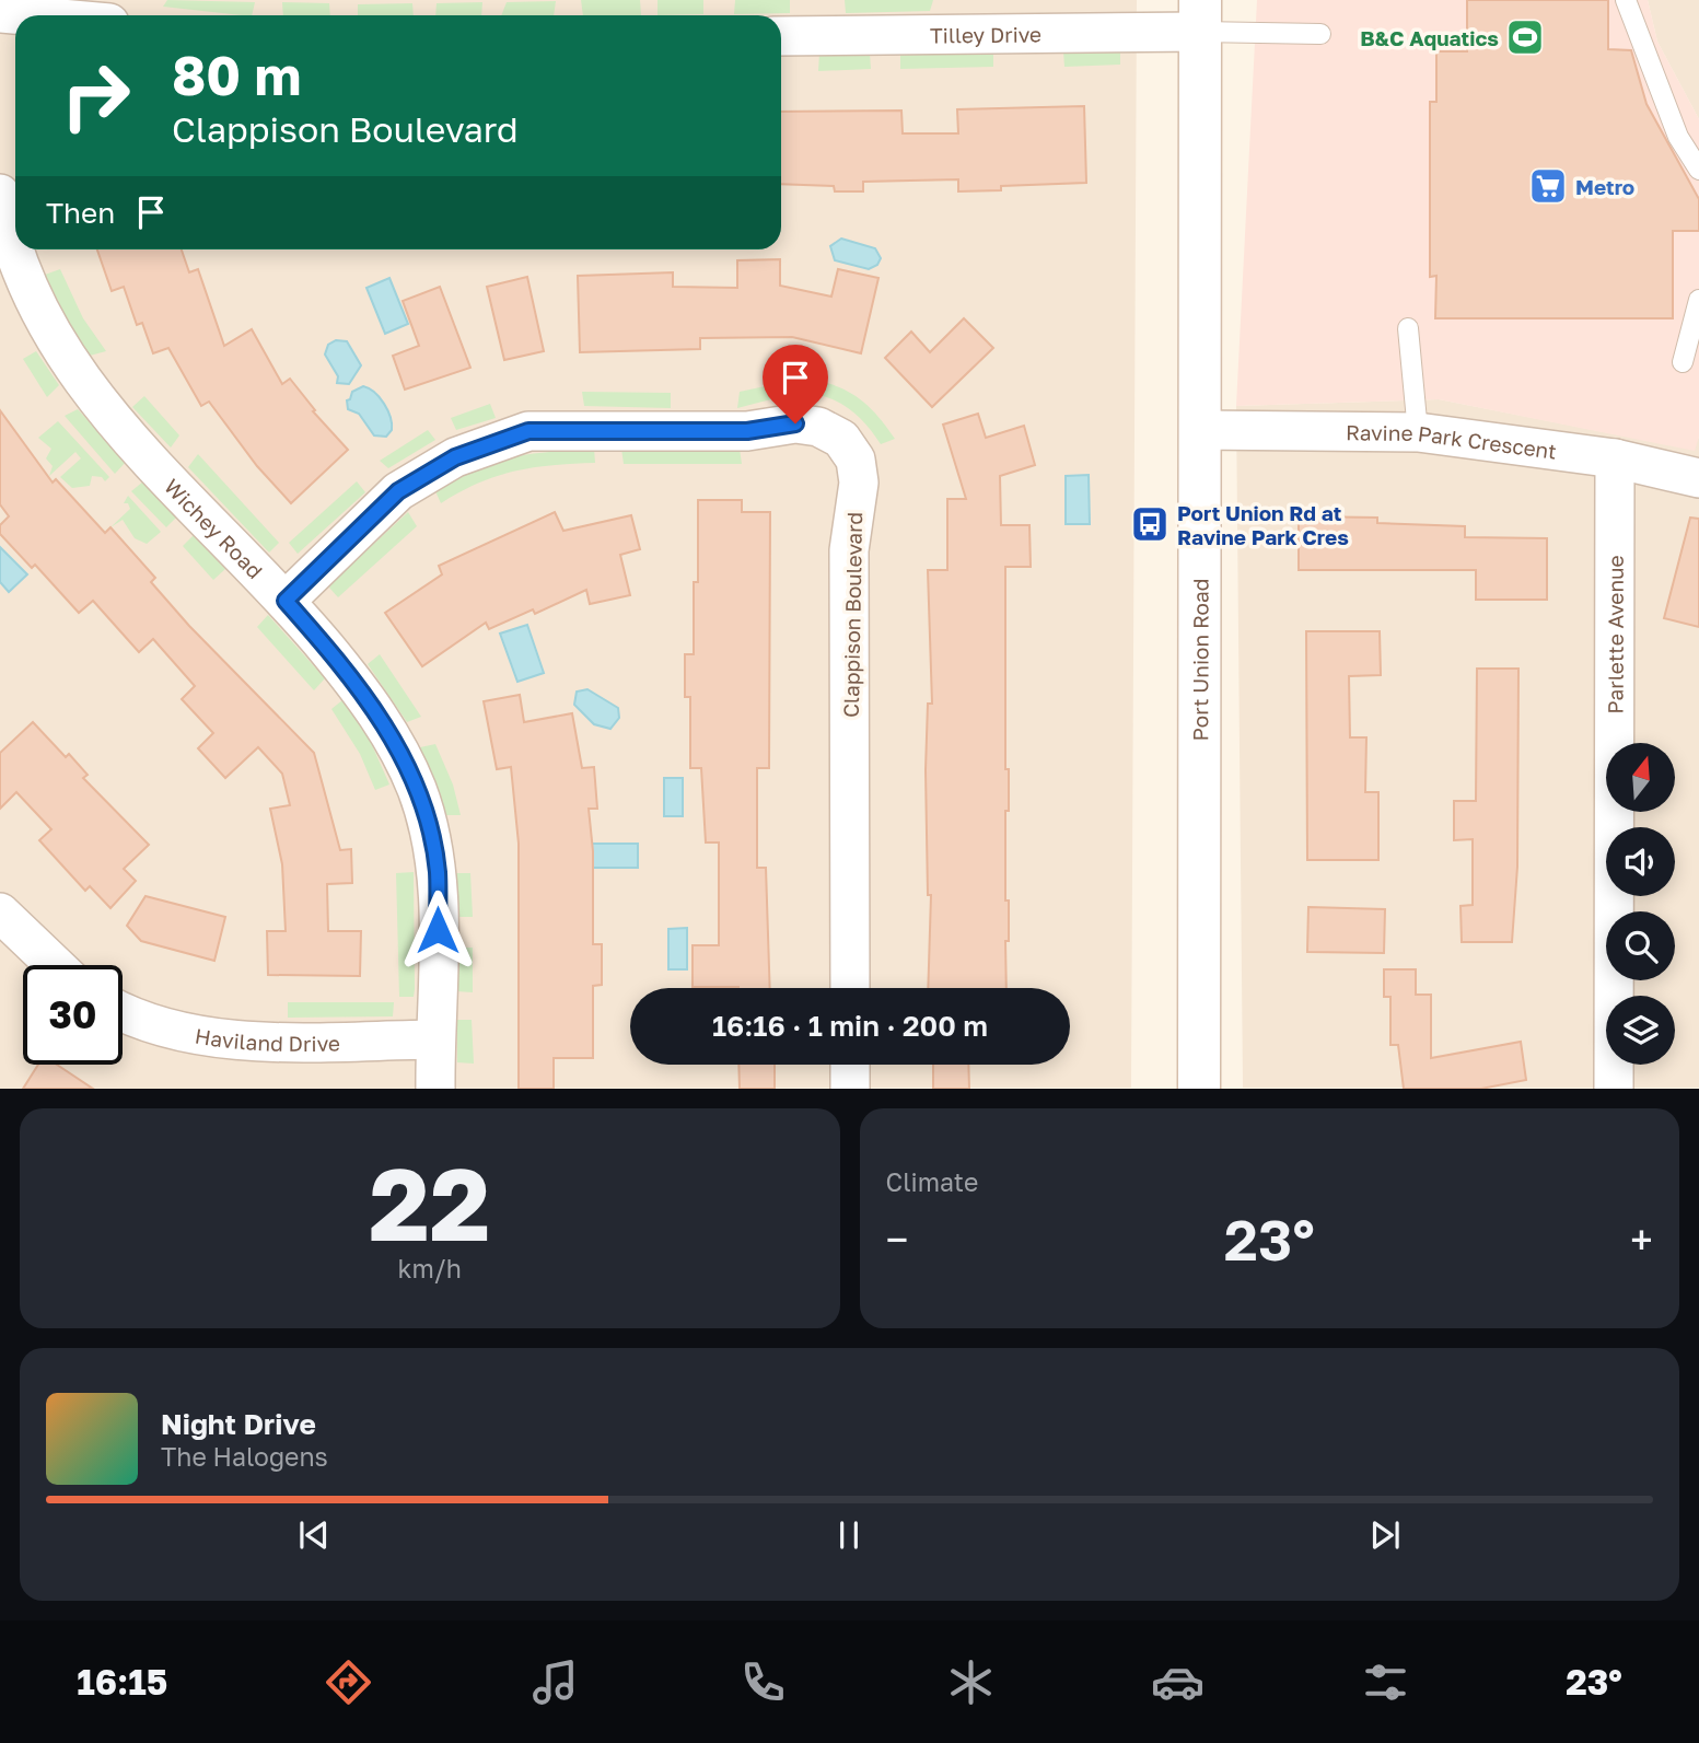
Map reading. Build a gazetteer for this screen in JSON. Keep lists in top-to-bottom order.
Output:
{
  "streets": {
    "main road": ["Port Union Road"],
    "street": [
      "Tilley Drive",
      "Ravine Park Crescent",
      "Wichey Road",
      "Clappison Boulevard",
      "Parlette Avenue",
      "Haviland Drive"
    ]
  },
  "crossings": [
    ["Tilley Drive", "Port Union Road"],
    ["Ravine Park Crescent", "Parlette Avenue"],
    ["Ravine Park Crescent", "Port Union Road"],
    ["Wichey Road", "Clappison Boulevard"],
    ["Wichey Road", "Haviland Drive"]
  ],
  "places": {
    "sports": ["B&C Aquatics"],
    "supermarket": ["Metro"],
    "bus stop": ["Port Union Rd at Ravine Park Cres"]
  },
  "north": "top",
  "page": {
    "turn": ["80 m", "Clappison Boulevard"],
    "then": "Then",
    "limit": "30",
    "trip": "16:16 · 1 min · 200 m",
    "tile": [
      ["22", "km/h"],
      "Climate"
    ],
    "heat": ["−", "23°", "+"],
    "song": ["Night Drive", "The Halogens"],
    "tabs": ["16:15", "23°"]
  }
}
